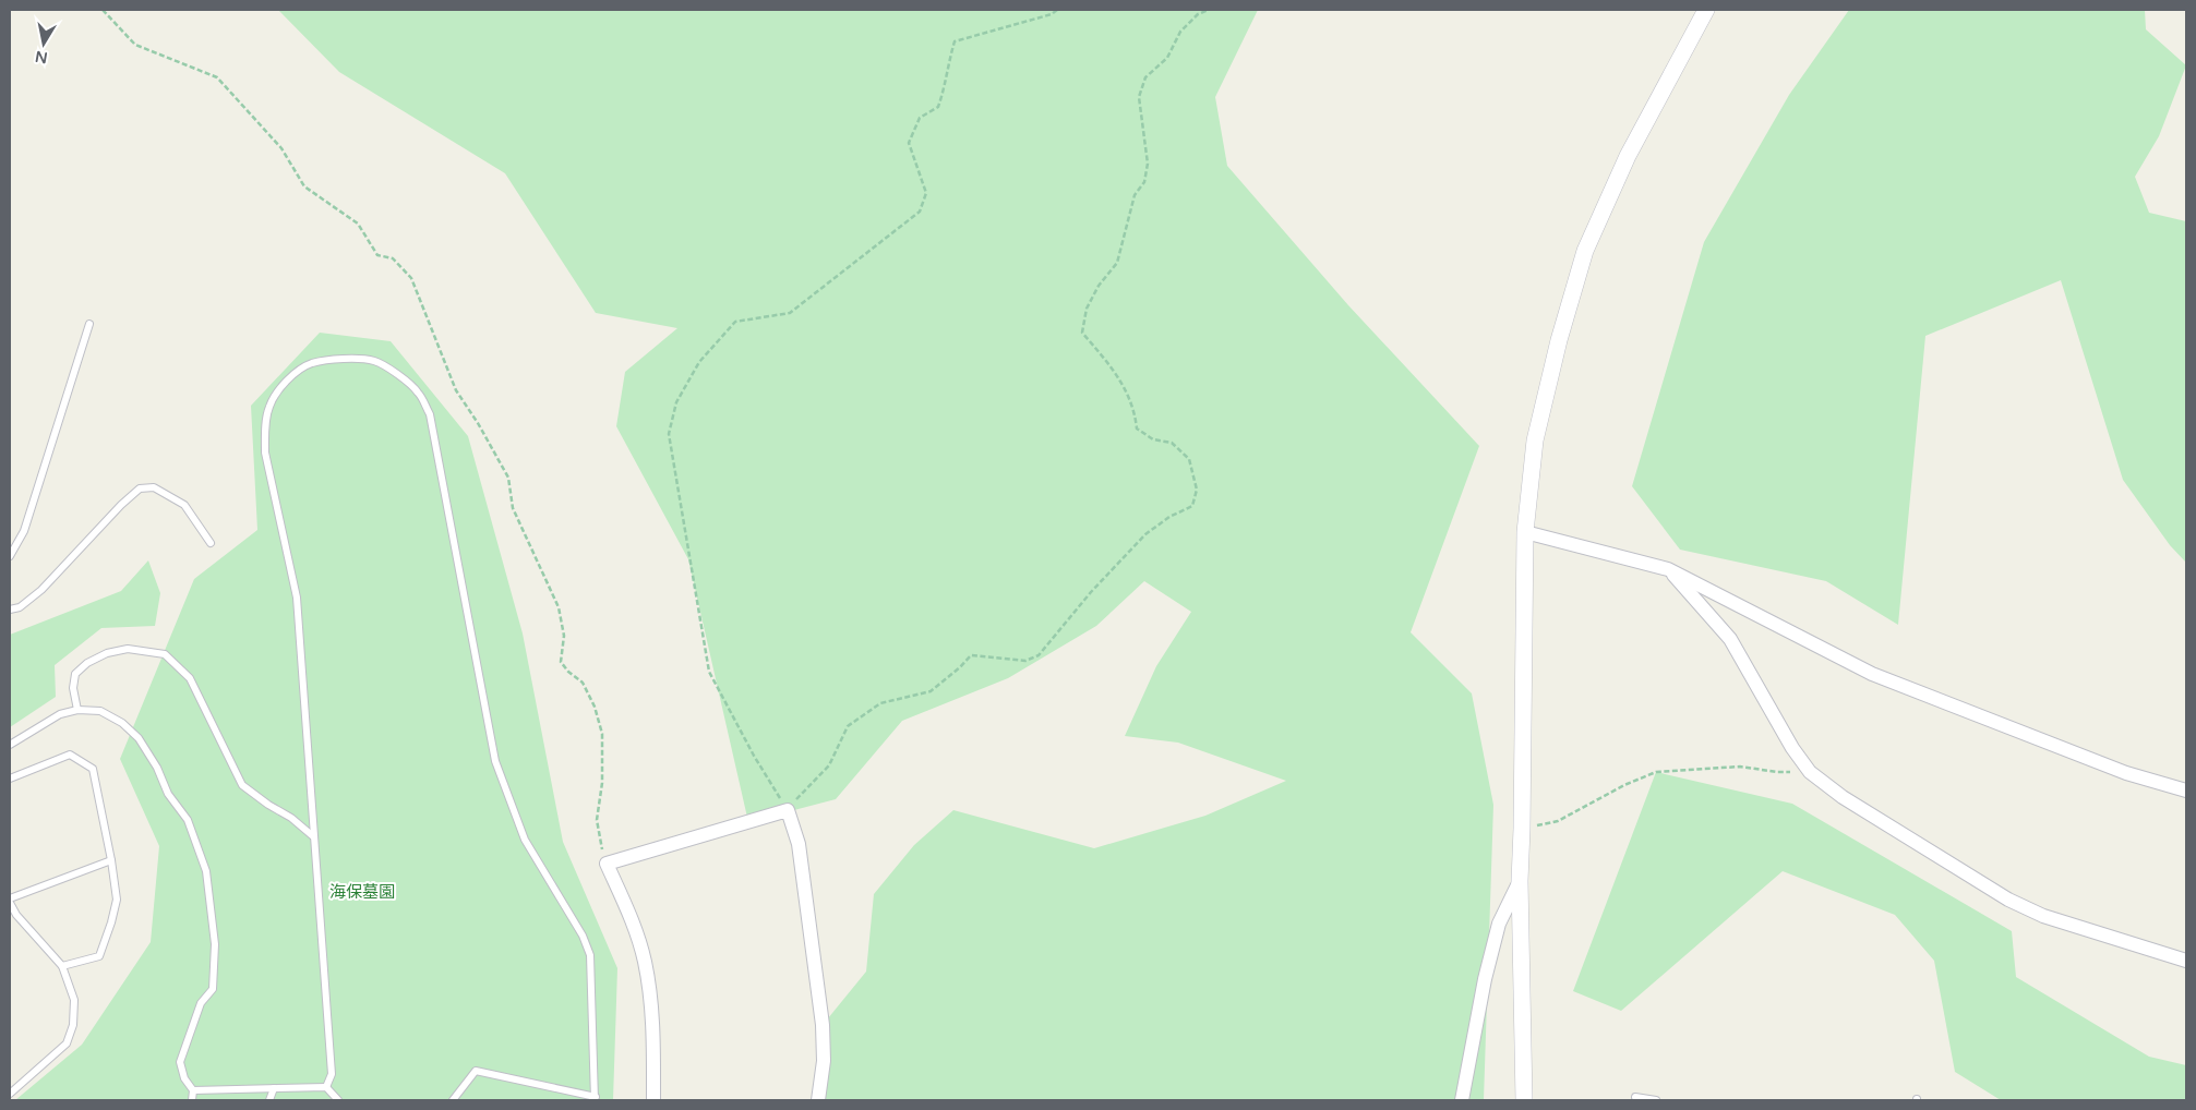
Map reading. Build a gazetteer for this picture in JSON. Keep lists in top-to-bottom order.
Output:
{
  "parks": ["海保墓園"],
  "north": "bottom"
}
